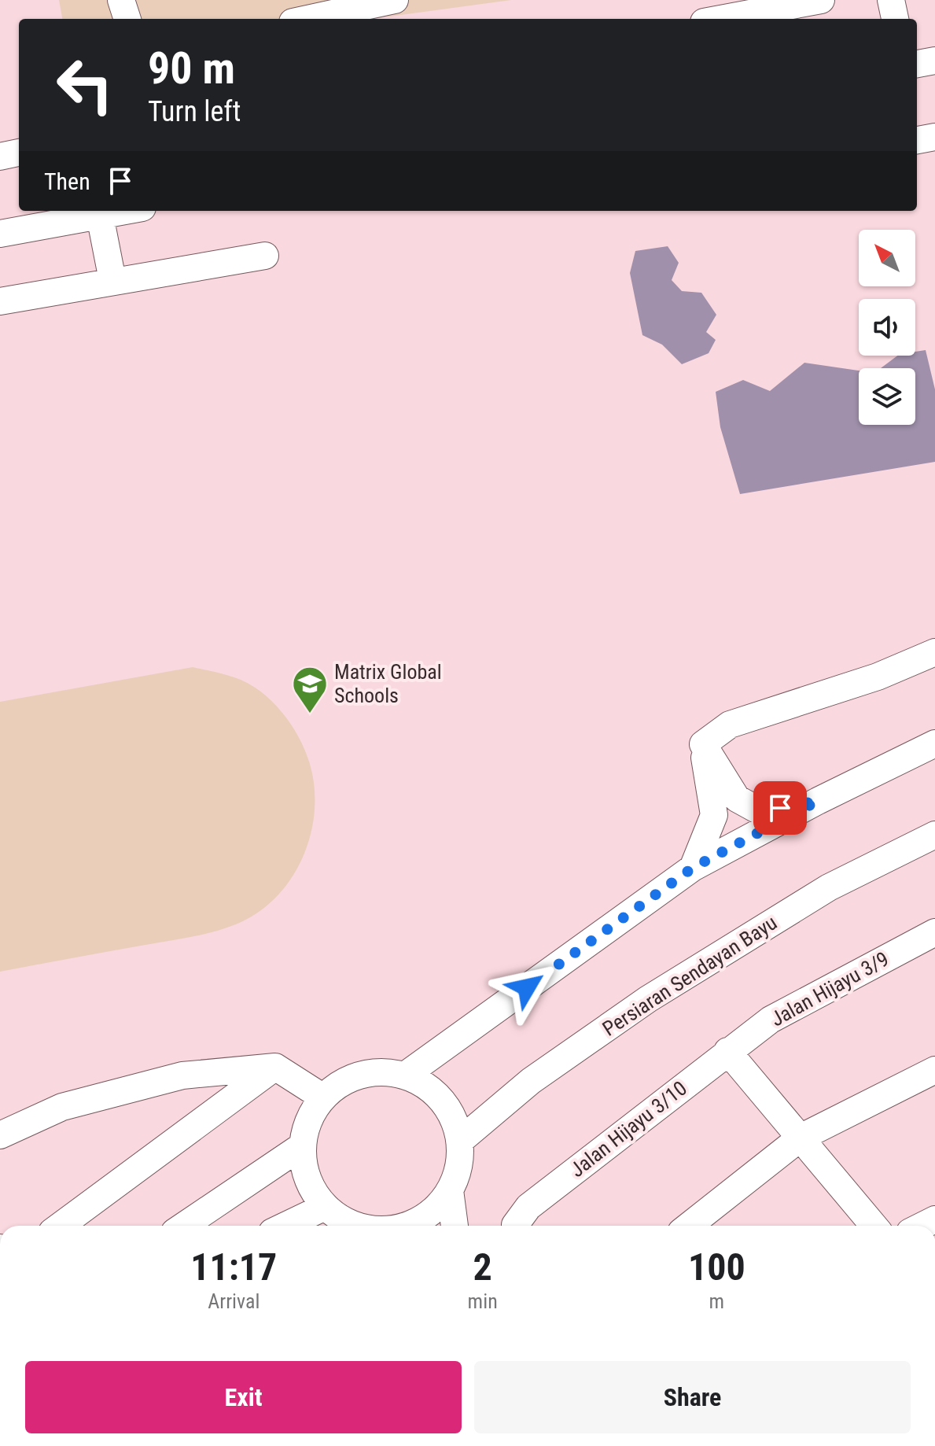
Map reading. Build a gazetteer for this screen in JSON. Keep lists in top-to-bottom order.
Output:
{
  "streets": {
    "street": ["Persiaran Sendayan Bayu", "Jalan Hijayu 3/9", "Jalan Hijayu 3/10"]
  },
  "crossings": [
    ["Jalan Hijayu 3/9", "Jalan Hijayu 3/10"]
  ],
  "places": {
    "school or university": ["Matrix Global Schools"]
  },
  "north": "top left",
  "page": {
    "turn": ["90 m", "Turn left"],
    "then": "Then",
    "eta": [
      "11:17",
      "Arrival",
      "2",
      "min",
      "100",
      "m"
    ],
    "buttons": ["Exit", "Share"]
  }
}
